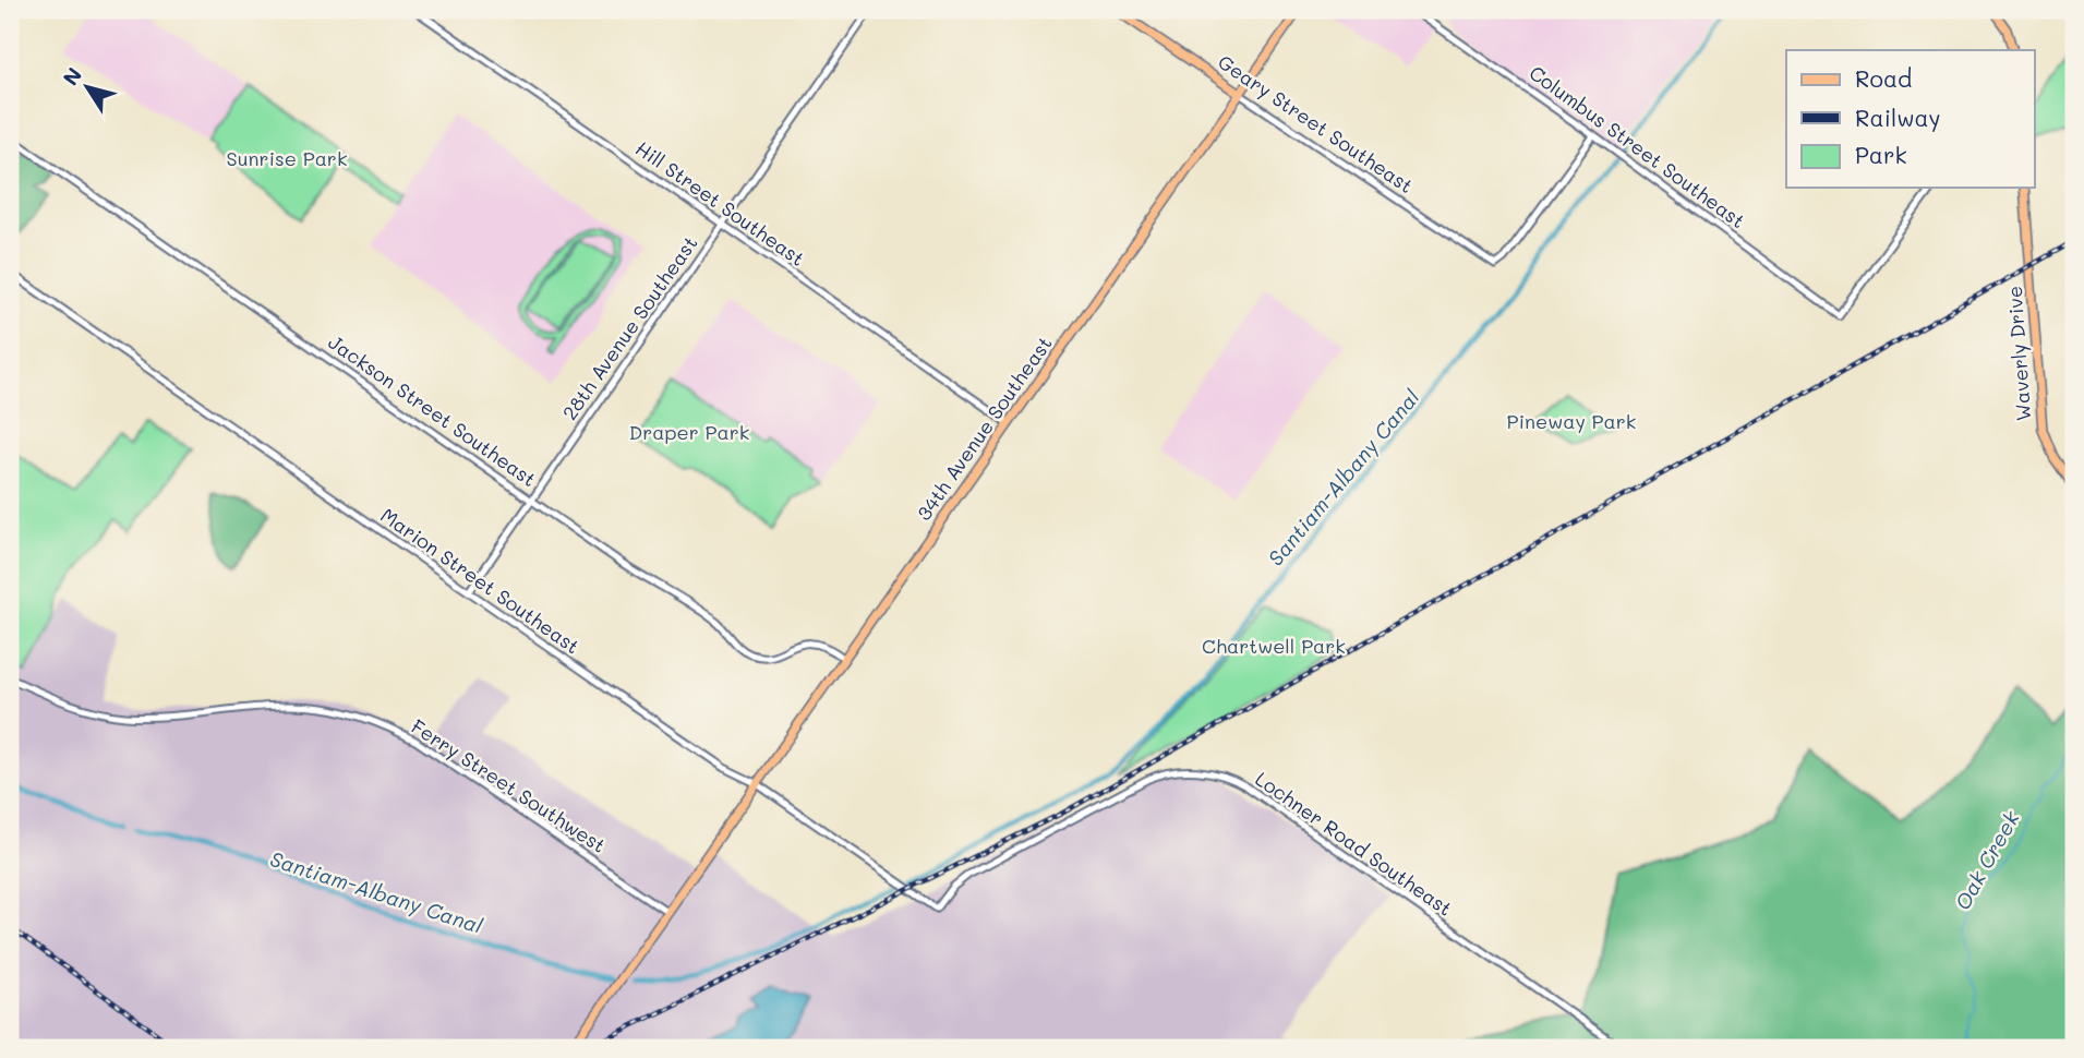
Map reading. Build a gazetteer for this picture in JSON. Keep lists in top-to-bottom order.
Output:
{
  "streets": {
    "main road": ["Geary Street Southeast", "Waverly Drive", "34th Avenue Southeast"],
    "street": [
      "Columbus Street Southeast",
      "Hill Street Southeast",
      "28th Avenue Southeast",
      "Jackson Street Southeast",
      "Marion Street Southeast",
      "Ferry Street Southwest",
      "Lochner Road Southeast"
    ]
  },
  "crossings": [
    ["Geary Street Southeast", "Columbus Street Southeast"],
    ["Geary Street Southeast", "34th Avenue Southeast"],
    ["Hill Street Southeast", "28th Avenue Southeast"],
    ["Hill Street Southeast", "34th Avenue Southeast"],
    ["28th Avenue Southeast", "Jackson Street Southeast"],
    ["28th Avenue Southeast", "Marion Street Southeast"],
    ["Jackson Street Southeast", "34th Avenue Southeast"],
    ["34th Avenue Southeast", "Marion Street Southeast"],
    ["34th Avenue Southeast", "Ferry Street Southwest"],
    ["Marion Street Southeast", "Lochner Road Southeast"]
  ],
  "water": ["Santiam-Albany Canal", "Oak Creek"],
  "parks": [
    "Sunrise Park",
    "Pineway Park",
    "Draper Park",
    "Chartwell Park"
  ],
  "legend": ["Road", "Railway", "Park"],
  "north": "top left"
}
